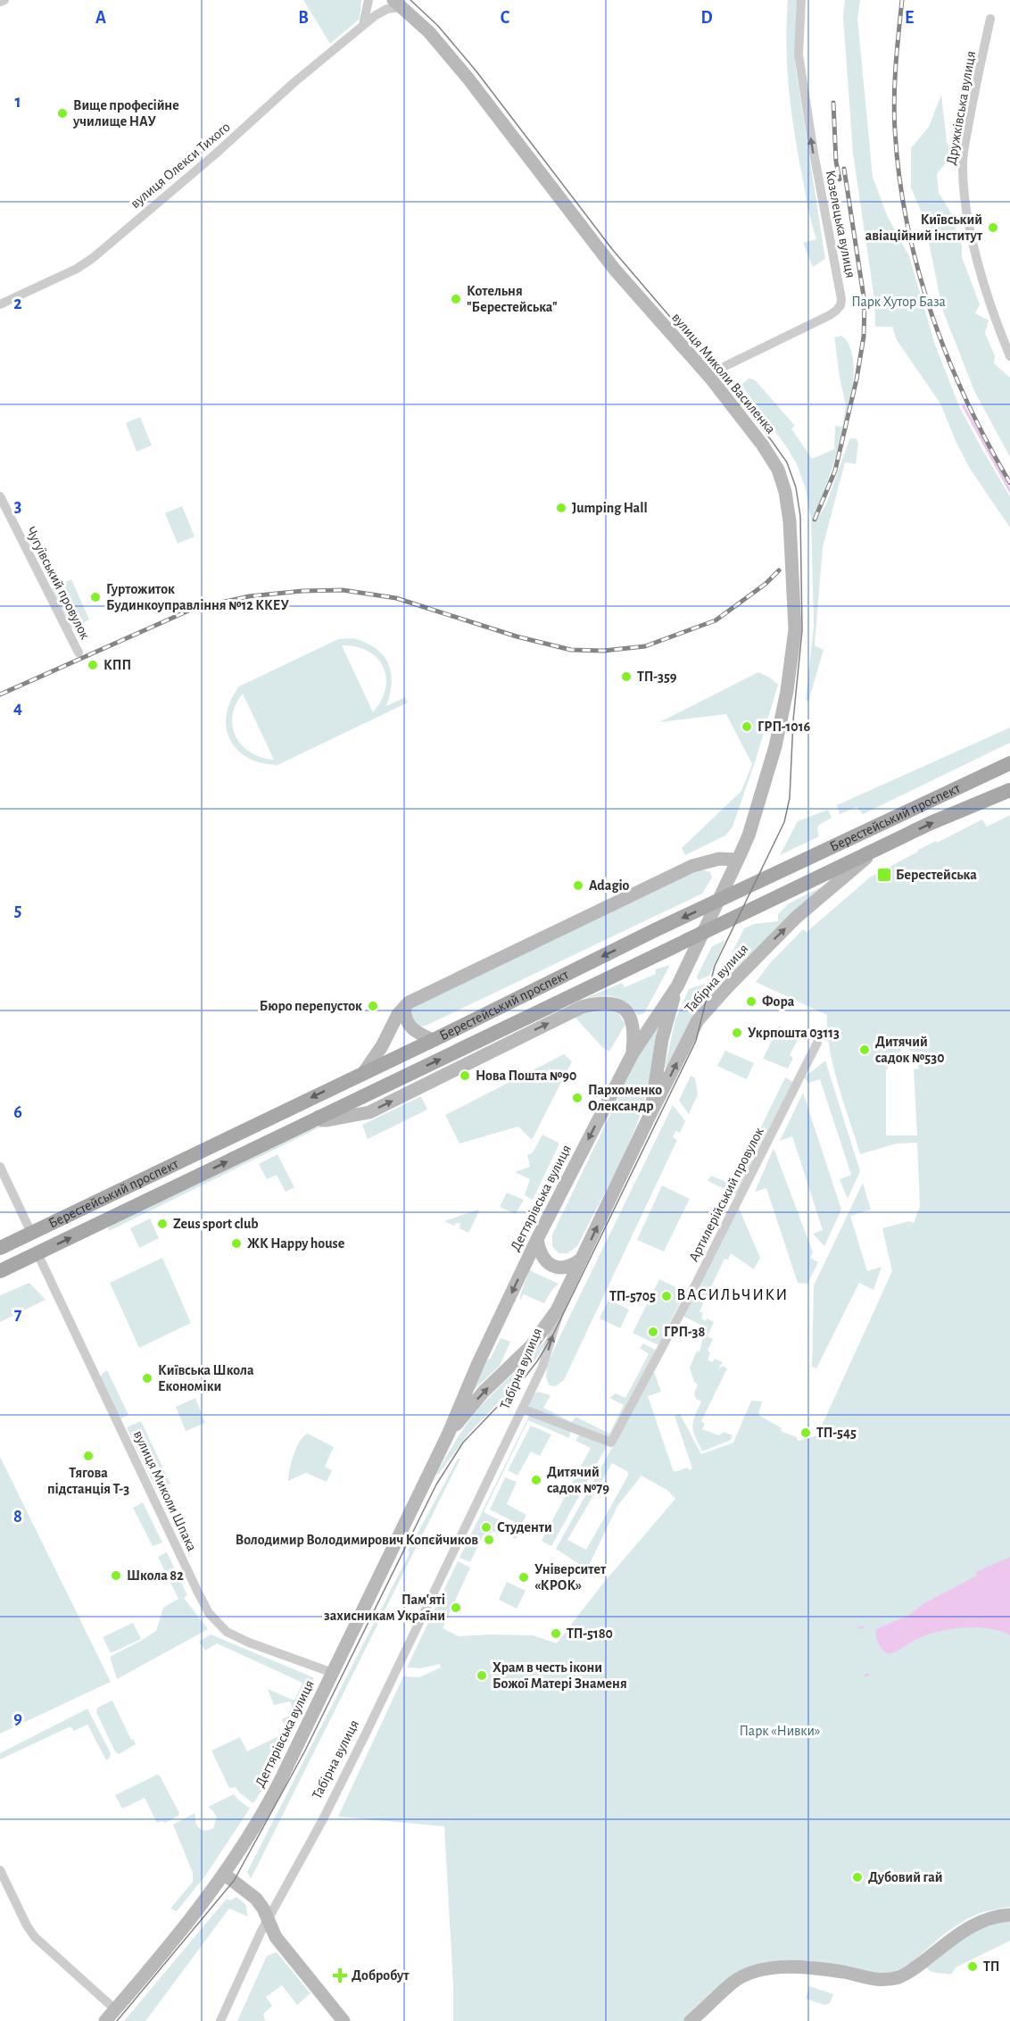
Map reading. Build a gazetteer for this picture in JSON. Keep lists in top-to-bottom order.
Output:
{
  "streets": {
    "main road": [
      "вулиця Миколи Василенка",
      "Берестейський проспект",
      "Табірна вулиця",
      "Дегтярівська вулиця"
    ],
    "street": [
      "Дружківська вулиця",
      "вулиця Олекси Тихого",
      "Козелецька вулиця",
      "Чугуївський провулок",
      "Артилерійський провулок",
      "вулиця Миколи Шпака"
    ]
  },
  "crossings": [
    ["вулиця Олекси Тихого", "вулиця Миколи Василенка"],
    ["Козелецька вулиця", "вулиця Миколи Василенка"],
    ["вулиця Миколи Василенка", "Дегтярівська вулиця"],
    ["Берестейський проспект", "Табірна вулиця"],
    ["Берестейський проспект", "вулиця Миколи Шпака"],
    ["Табірна вулиця", "Артилерійський провулок"],
    ["Табірна вулиця", "Дегтярівська вулиця"],
    ["Дегтярівська вулиця", "вулиця Миколи Шпака"]
  ],
  "one_way": ["Козелецька вулиця", "Табірна вулиця"],
  "districts": ["ВАСИЛЬЧИКИ"],
  "parks": ["Парк Хутор База", "Парк «Нивки»"],
  "places": {
    "other": [
      "Вище професійне училище НАУ",
      "Київський авіаційний інститут",
      "Котельня \"Берестейська\"",
      "Jumping Hall",
      "Гуртожиток Будинкоуправління №12 ККЕУ",
      "КПП",
      "ТП-359",
      "ГРП-1016",
      "Adagio",
      "Фора",
      "Бюро перепусток",
      "Укрпошта 03113",
      "Дитячий садок №530",
      "Нова Пошта №90",
      "Пархоменко Олександр",
      "Zeus sport club",
      "ЖК Happy house",
      "ТП-5705",
      "ГРП-38",
      "Київська Школа Економіки",
      "ТП-545",
      "Тягова підстанція Т-3",
      "Дитячий садок №79",
      "Студенти",
      "Володимир Володимирович Копєйчиков",
      "Школа 82",
      "Університет «КРОК»",
      "Пам'яті захисникам України",
      "ТП-5180",
      "Храм в честь ікони Божої Матері Знаменя",
      "Дубовий гай",
      "ТП"
    ],
    "transit": ["Берестейська"],
    "health": ["Добробут"]
  },
  "grid": {
    "columns": [
      "A",
      "B",
      "C",
      "D",
      "E"
    ],
    "rows": [
      "1",
      "2",
      "3",
      "4",
      "5",
      "6",
      "7",
      "8",
      "9"
    ]
  }
}
